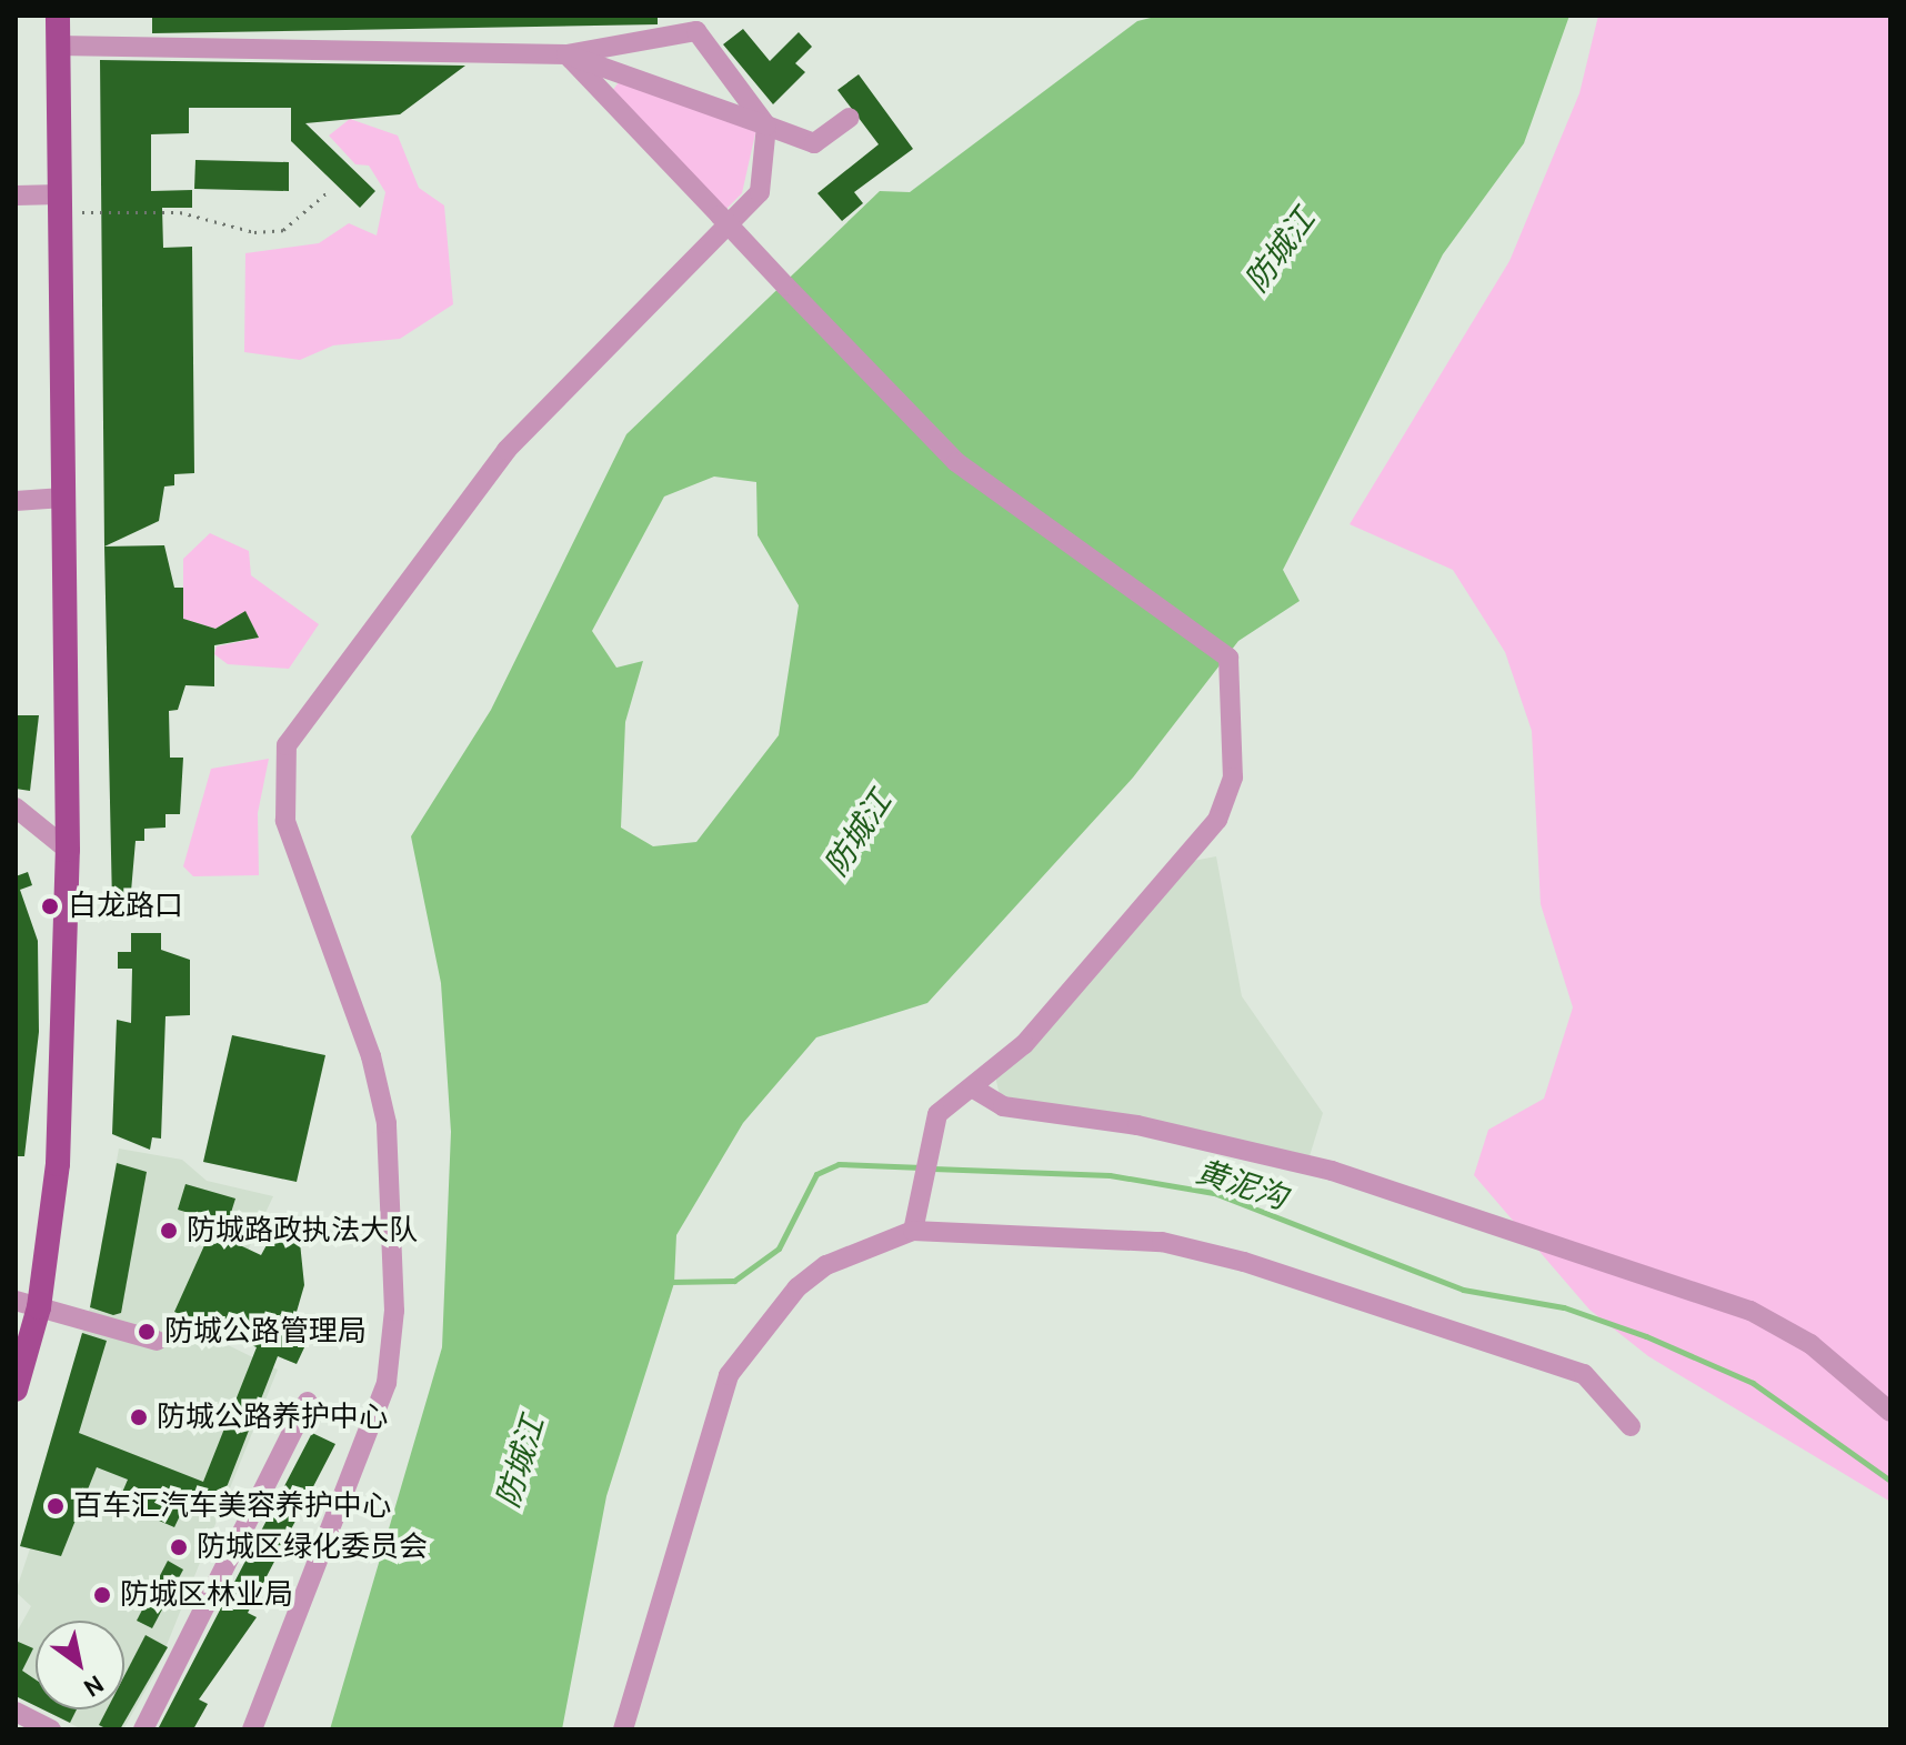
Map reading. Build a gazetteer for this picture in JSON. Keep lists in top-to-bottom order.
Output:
{
  "water": ["防城江", "黄泥沟"],
  "places": [
    "白龙路口",
    "防城路政执法大队",
    "防城公路管理局",
    "防城公路养护中心",
    "百车汇汽车美容养护中心",
    "防城区绿化委员会",
    "防城区林业局"
  ],
  "north": "bottom right"
}
